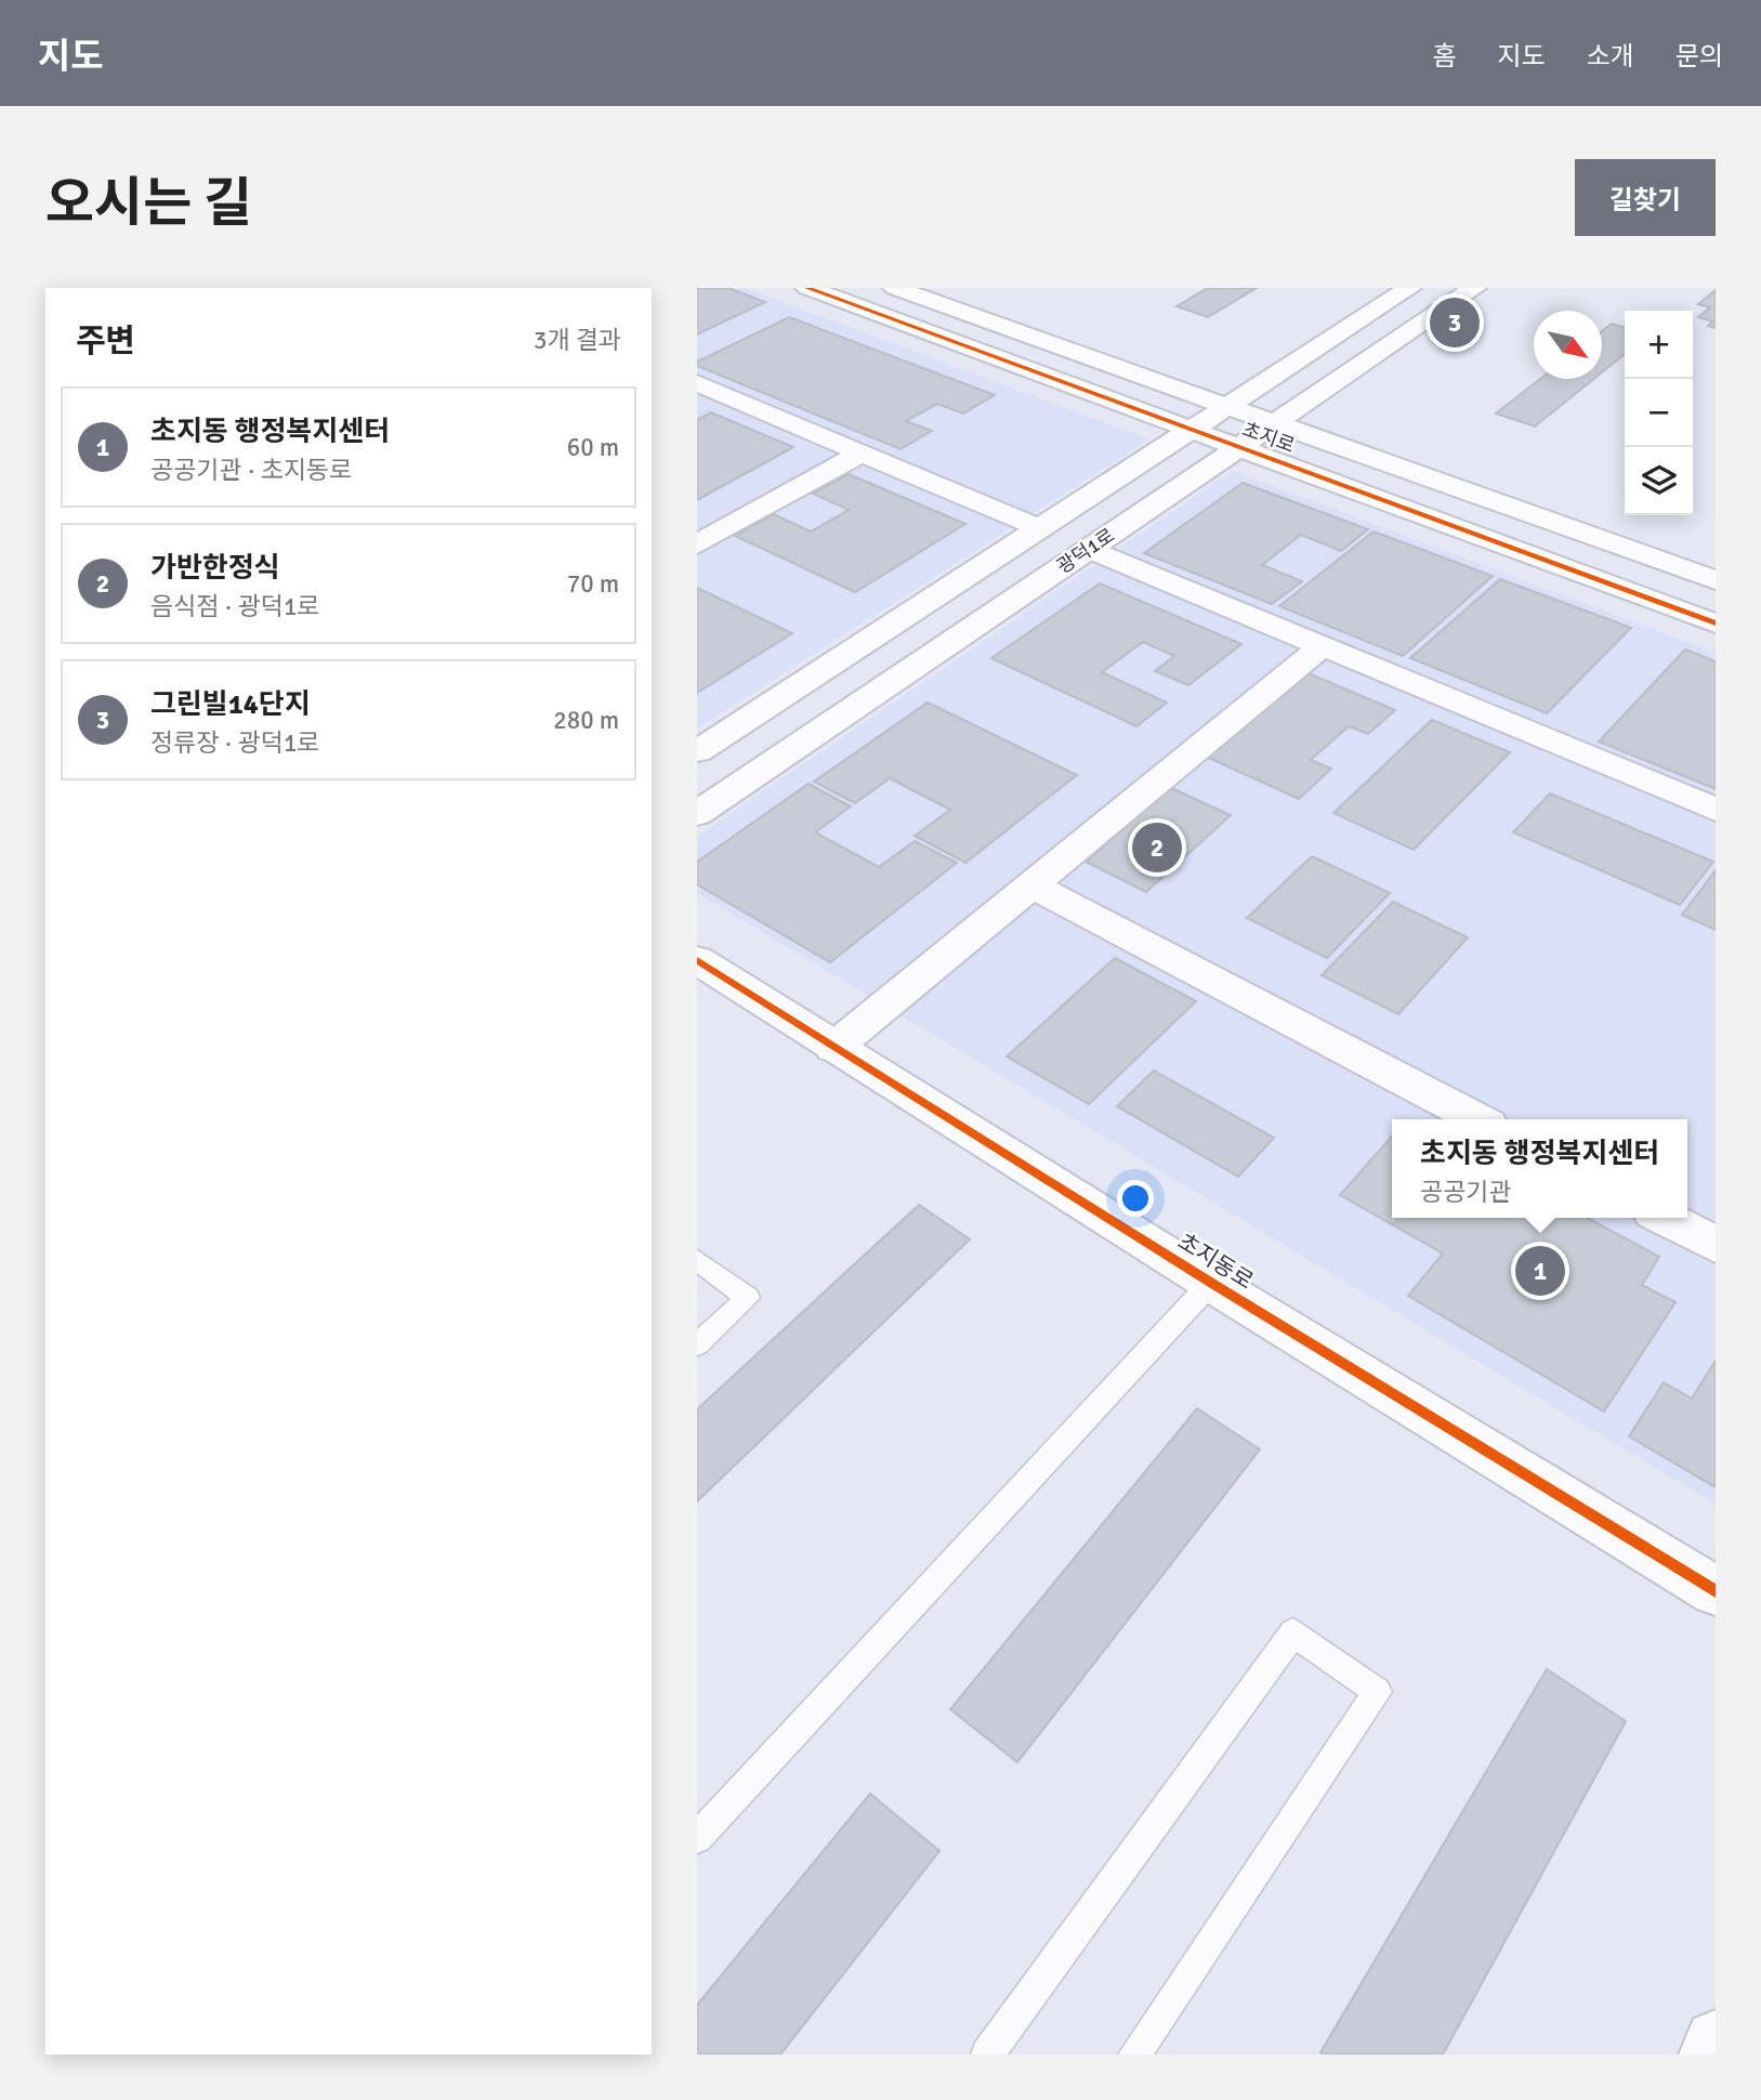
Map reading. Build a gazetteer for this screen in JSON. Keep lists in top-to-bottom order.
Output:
{
  "streets": {
    "street": ["초지로", "광덕1로", "초지동로"]
  },
  "crossings": [
    ["초지로", "광덕1로"]
  ],
  "north": "bottom right",
  "page": {
    "header": "지도",
    "nav": [
      "홈",
      "지도",
      "소개",
      "문의"
    ],
    "title": "오시는 길",
    "buttons": "길찾기",
    "heading": ["주변", "3개 결과"],
    "pins": ["3", "2", "1"],
    "map_buttons": ["+", "−"],
    "list": [
      {
        "mark": "1",
        "name": "초지동 행정복지센터",
        "note": "공공기관 · 초지동로",
        "value": "60 m"
      },
      {
        "mark": "2",
        "name": "가반한정식",
        "note": "음식점 · 광덕1로",
        "value": "70 m"
      },
      {
        "mark": "3",
        "name": "그린빌14단지",
        "note": "정류장 · 광덕1로",
        "value": "280 m"
      }
    ],
    "popup": ["초지동 행정복지센터", "공공기관"]
  }
}
